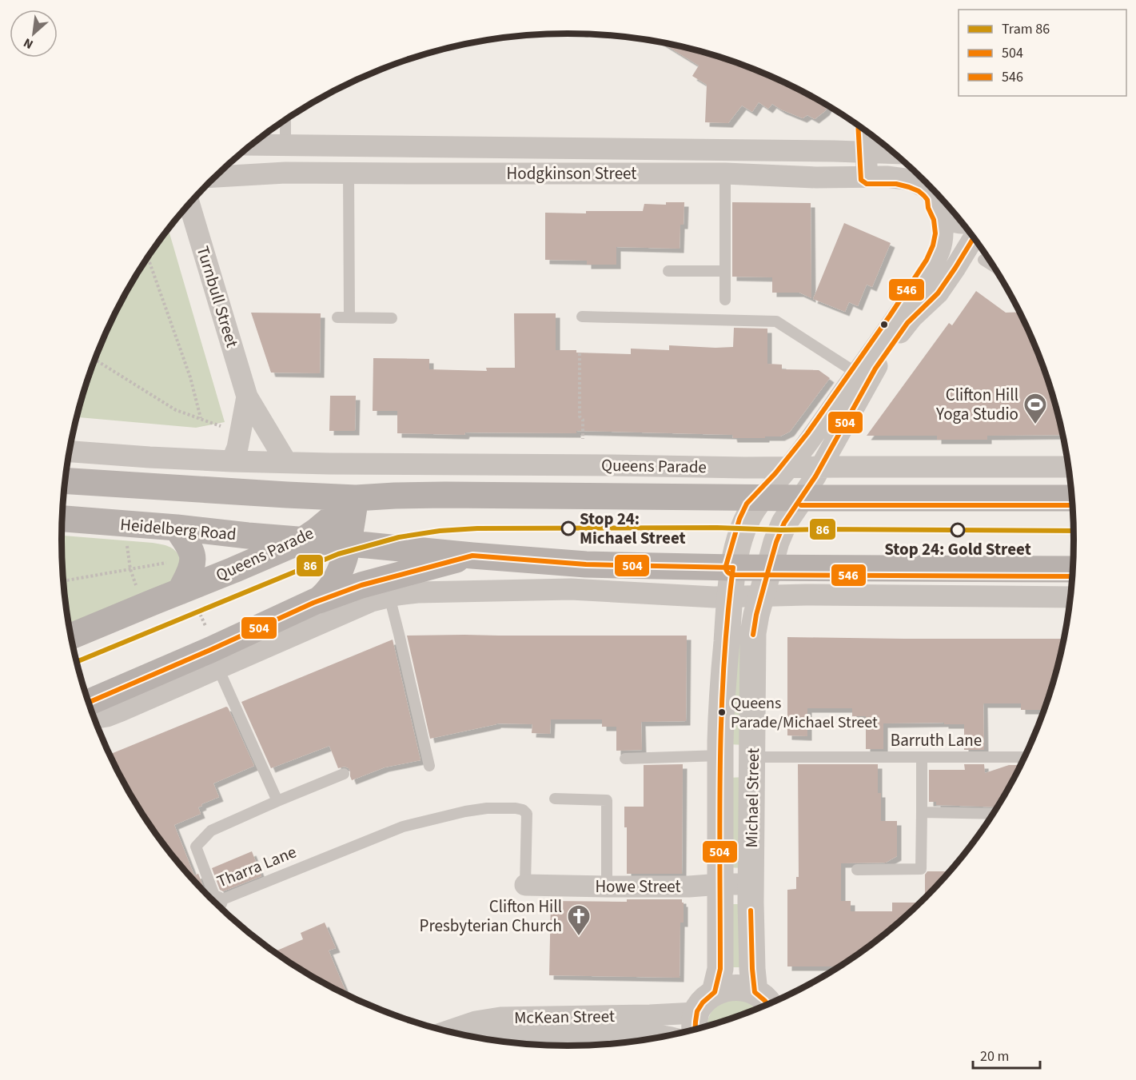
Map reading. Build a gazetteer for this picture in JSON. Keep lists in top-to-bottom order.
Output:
{
  "streets": {
    "main road": ["Queens Parade", "Heidelberg Road"],
    "street": [
      "Hodgkinson Street",
      "Turnbull Street",
      "Michael Street",
      "Howe Street",
      "McKean Street"
    ],
    "lane": ["Barruth Lane", "Tharra Lane"]
  },
  "crossings": [
    ["Turnbull Street", "Queens Parade"],
    ["Queens Parade", "Heidelberg Road"],
    ["Queens Parade", "Michael Street"],
    ["Barruth Lane", "Michael Street"],
    ["Michael Street", "Howe Street"],
    ["Tharra Lane", "Howe Street"]
  ],
  "places": {
    "sports": ["Clifton Hill Yoga Studio"],
    "other": ["Stop 24: Michael Street", "Stop 24: Gold Street", "Queens Parade/Michael Street"],
    "church": ["Clifton Hill Presbyterian Church"]
  },
  "lines": ["transit line 546", "transit line 504", "tram line 86"],
  "legend": ["Tram 86", "504", "546"],
  "scale_bar": "20 m",
  "north": "bottom left"
}
